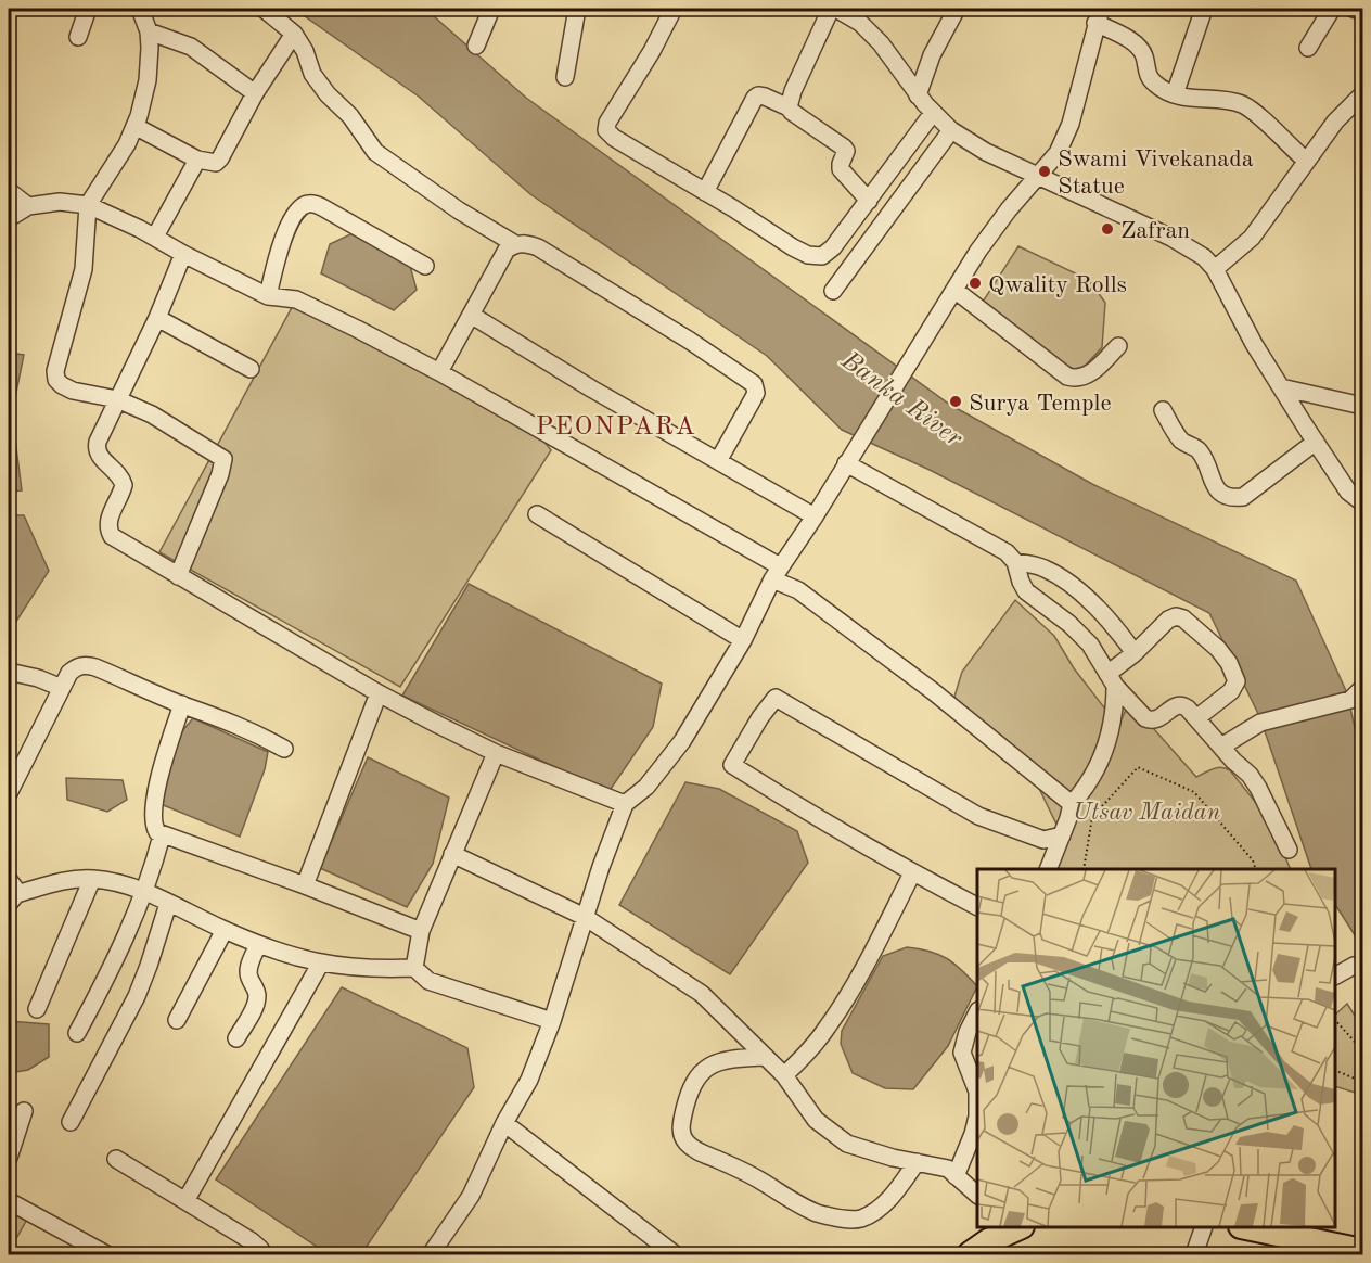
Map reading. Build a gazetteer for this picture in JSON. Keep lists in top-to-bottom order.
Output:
{
  "districts": ["PEONPARA"],
  "water": ["Banka River"],
  "parks": ["Utsav Maidan"],
  "places": [
    "Swami Vivekanada Statue",
    "Zafran",
    "Qwality Rolls",
    "Surya Temple"
  ]
}
